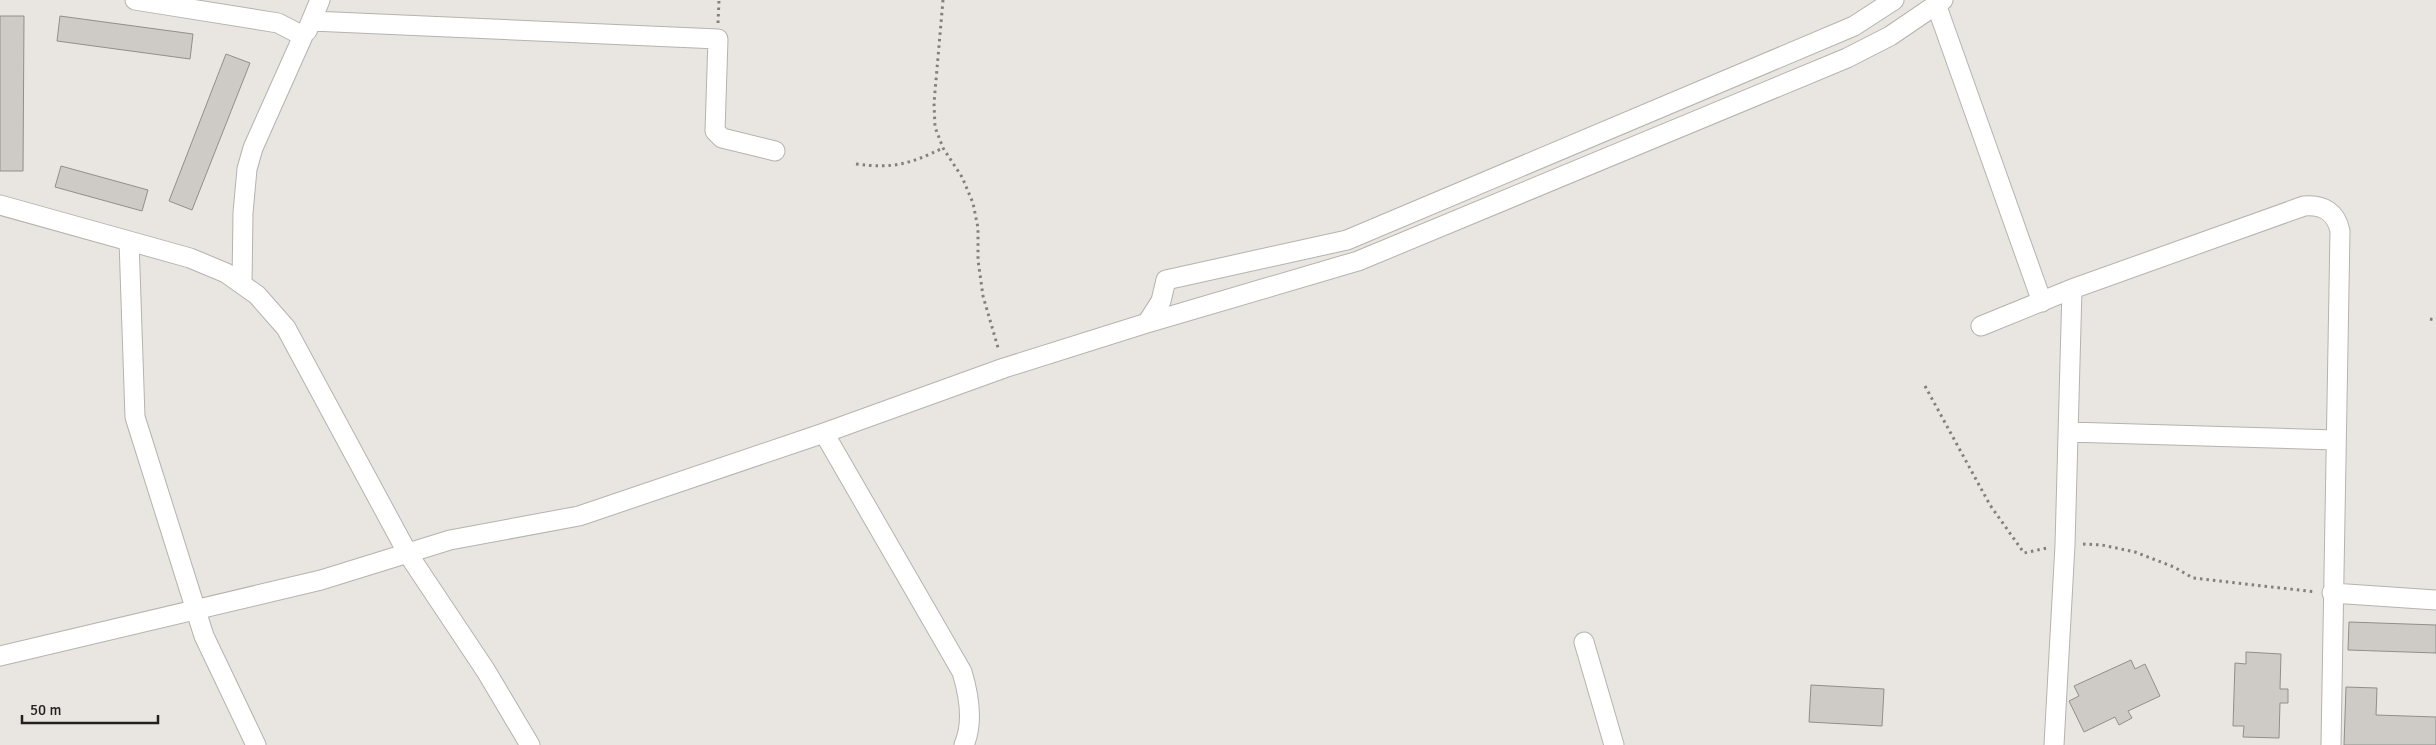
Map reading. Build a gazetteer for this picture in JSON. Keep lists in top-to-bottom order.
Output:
{
  "scale_bar": "50 m"
}
